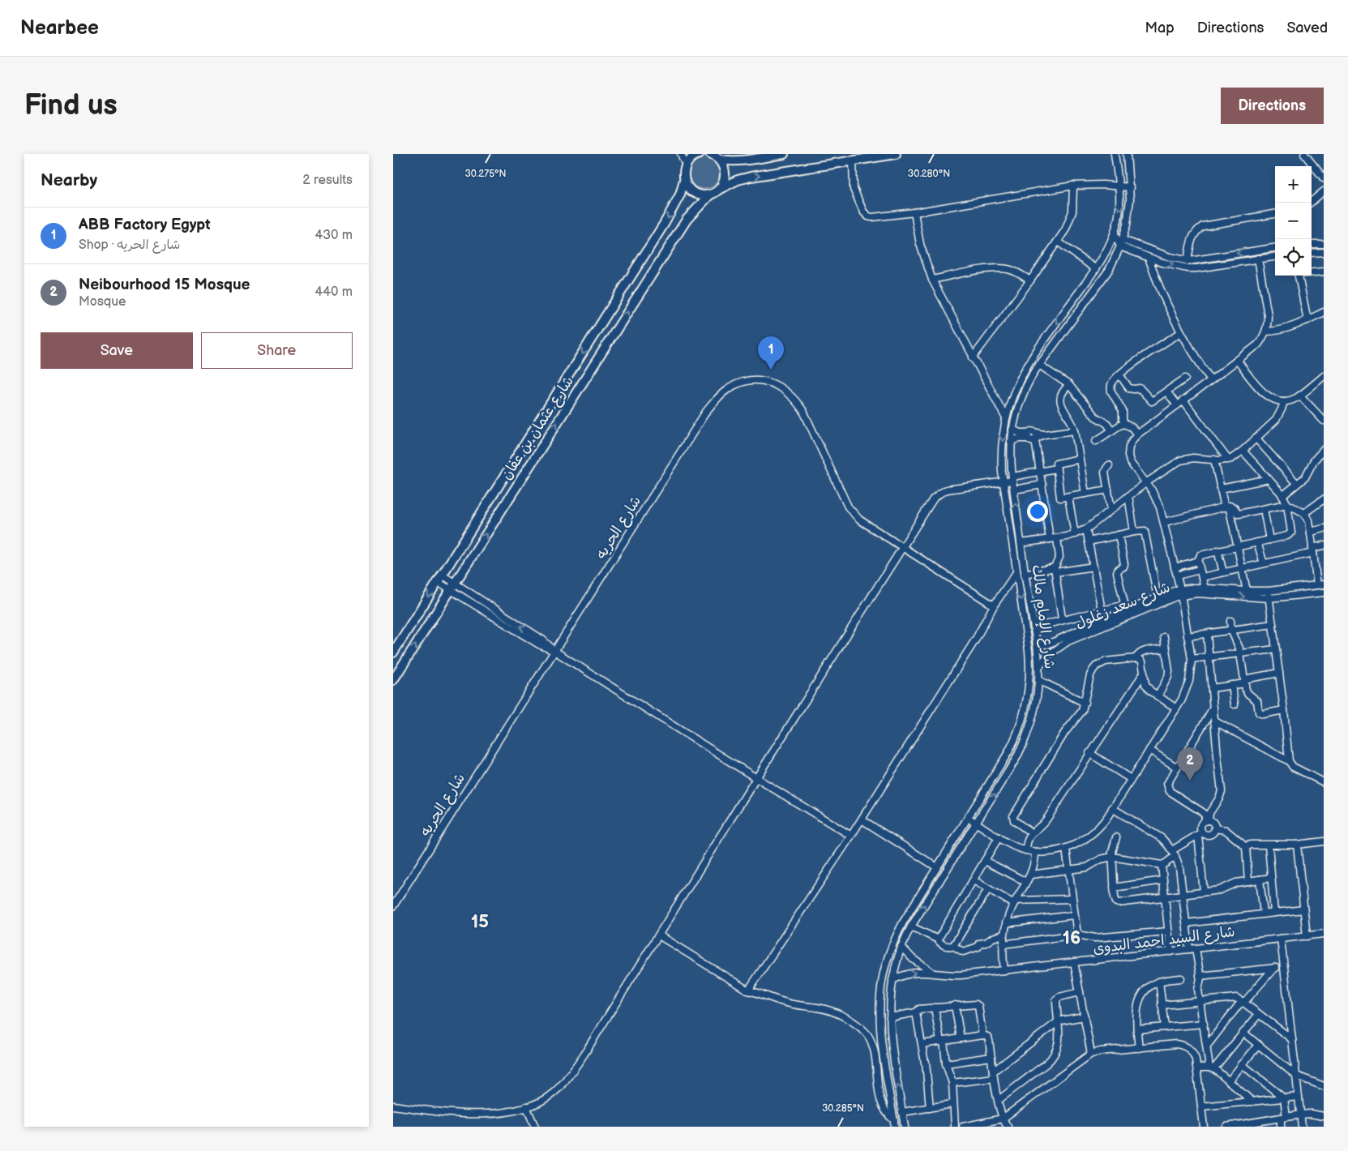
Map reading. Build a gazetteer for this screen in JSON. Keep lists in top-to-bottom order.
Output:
{
  "streets": {
    "main road": ["شارع عثمان بن عفان"],
    "street": [
      "شارع الحريه",
      "شارع سعد زغلول",
      "شارع الإمام مالك",
      "شارع السيد احمد البدوى"
    ]
  },
  "crossings": [
    ["شارع سعد زغلول", "شارع الإمام مالك"],
    ["شارع الإمام مالك", "شارع السيد احمد البدوى"]
  ],
  "districts": ["15", "16"],
  "page": {
    "header": "Nearbee",
    "nav": ["Map", "Directions", "Saved"],
    "buttons": [
      "Directions",
      ["Save", "Share"]
    ],
    "title": "Find us",
    "heading": ["Nearby", "2 results"],
    "map_buttons": ["+", "−"],
    "list": [
      {
        "mark": "1",
        "name": "ABB Factory Egypt",
        "note": "Shop · شارع الحريه",
        "value": "430 m"
      },
      {
        "mark": "2",
        "name": "Neibourhood 15 Mosque",
        "note": "Mosque",
        "value": "440 m"
      }
    ],
    "pins": ["1", "2"]
  },
  "coordinates": ["30.275°N", "30.280°N", "30.285°N"]
}
